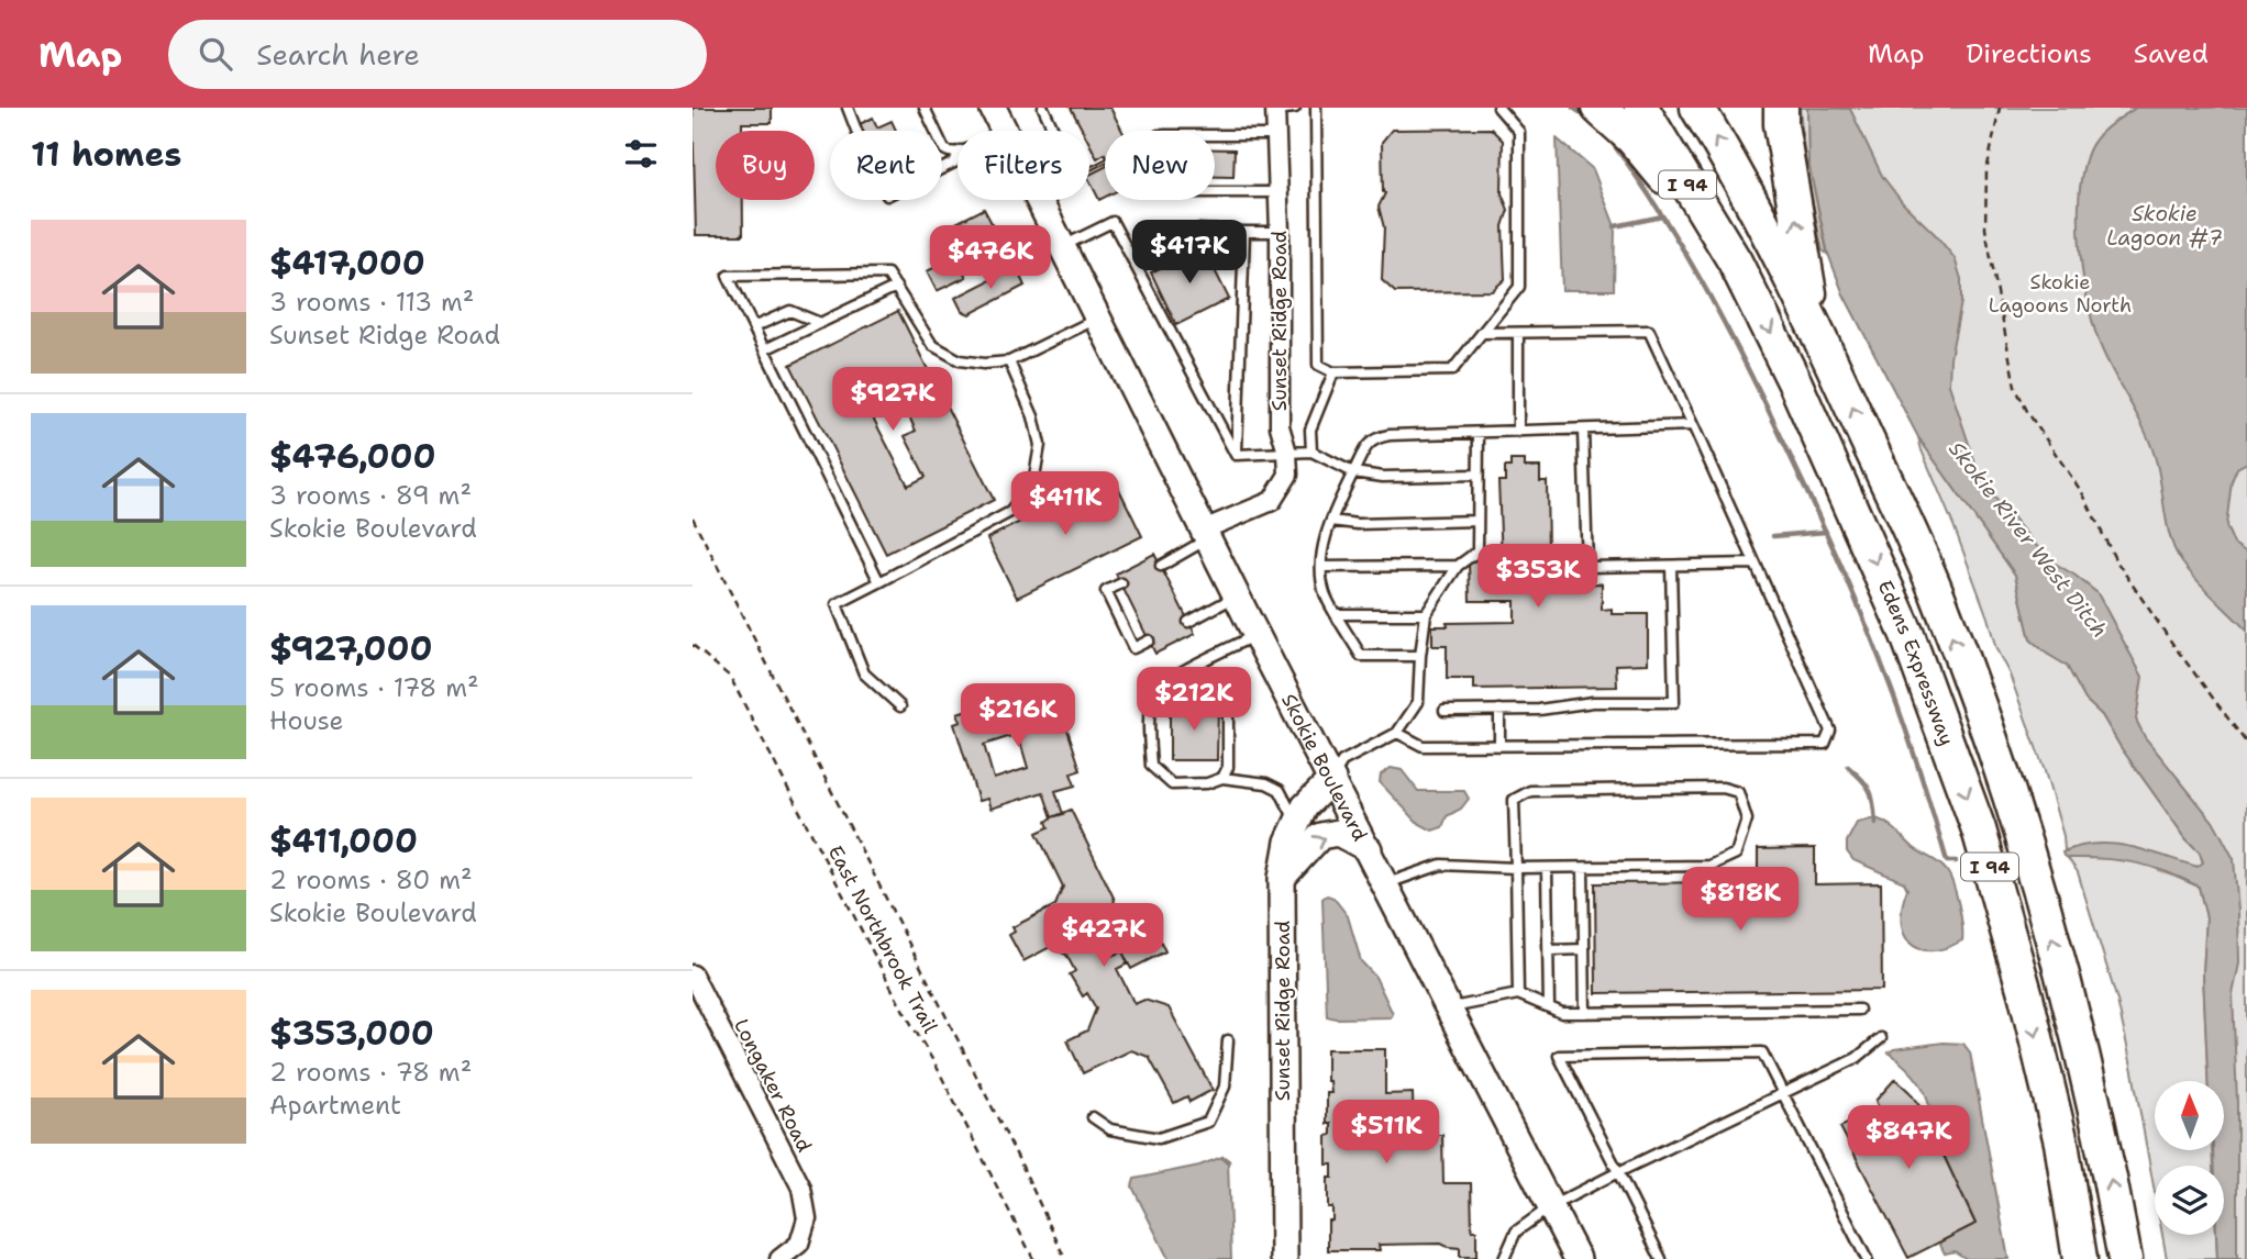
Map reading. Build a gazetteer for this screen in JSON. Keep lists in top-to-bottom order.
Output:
{
  "streets": {
    "highway": ["I 94", "Edens Expressway"],
    "main road": ["Sunset Ridge Road", "Skokie Boulevard"],
    "street": ["Longaker Road"],
    "path": ["East Northbrook Trail"]
  },
  "crossings": [
    ["Sunset Ridge Road", "Skokie Boulevard"]
  ],
  "water": ["Skokie Lagoon #7", "Skokie River West Ditch"],
  "parks": ["Skokie Lagoons North"],
  "north": "top",
  "page": {
    "header": "Map",
    "search": "Search here",
    "nav": ["Map", "Directions", "Saved"],
    "heading": "11 homes",
    "chip": [
      "Buy",
      "Rent",
      "Filters",
      "New"
    ],
    "list": [
      {
        "name": "$417,000",
        "note": "3 rooms · 113 m² · Sunset Ridge Road"
      },
      {
        "name": "$476,000",
        "note": "3 rooms · 89 m² · Skokie Boulevard"
      },
      {
        "name": "$927,000",
        "note": "5 rooms · 178 m² · House"
      },
      {
        "name": "$411,000",
        "note": "2 rooms · 80 m² · Skokie Boulevard"
      },
      {
        "name": "$353,000",
        "note": "2 rooms · 78 m² · Apartment"
      }
    ],
    "price": [
      "$417K",
      "$476K",
      "$927K",
      "$411K",
      "$353K",
      "$212K",
      "$216K",
      "$818K",
      "$427K",
      "$511K",
      "$847K"
    ]
  }
}
